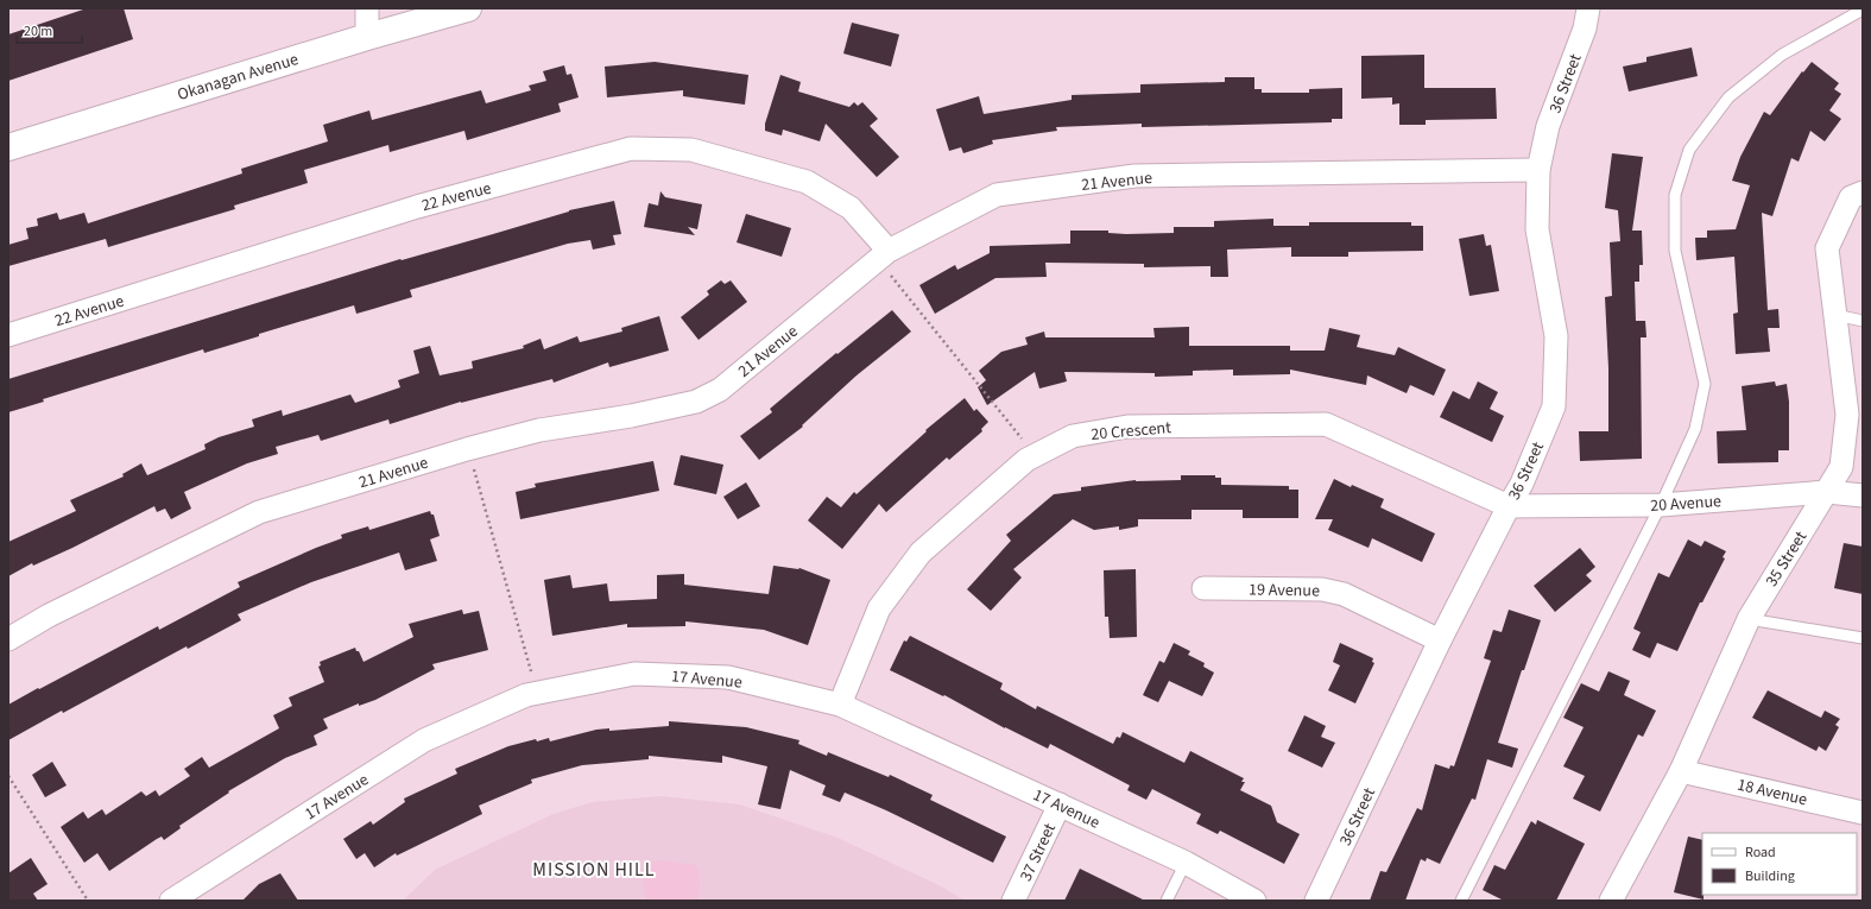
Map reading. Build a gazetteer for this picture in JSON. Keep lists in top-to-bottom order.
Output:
{
  "streets": {
    "street": [
      "Okanagan Avenue",
      "36 Street",
      "21 Avenue",
      "22 Avenue",
      "20 Crescent",
      "20 Avenue",
      "35 Street",
      "19 Avenue",
      "17 Avenue",
      "18 Avenue",
      "37 Street"
    ]
  },
  "crossings": [
    ["36 Street", "21 Avenue"],
    ["36 Street", "20 Crescent"],
    ["36 Street", "20 Avenue"],
    ["36 Street", "19 Avenue"],
    ["21 Avenue", "22 Avenue"],
    ["20 Crescent", "20 Avenue"],
    ["20 Crescent", "17 Avenue"],
    ["20 Avenue", "35 Street"],
    ["35 Street", "18 Avenue"],
    ["17 Avenue", "37 Street"]
  ],
  "districts": ["MISSION HILL"],
  "legend": ["Road", "Building"],
  "scale_bar": "20 m"
}
